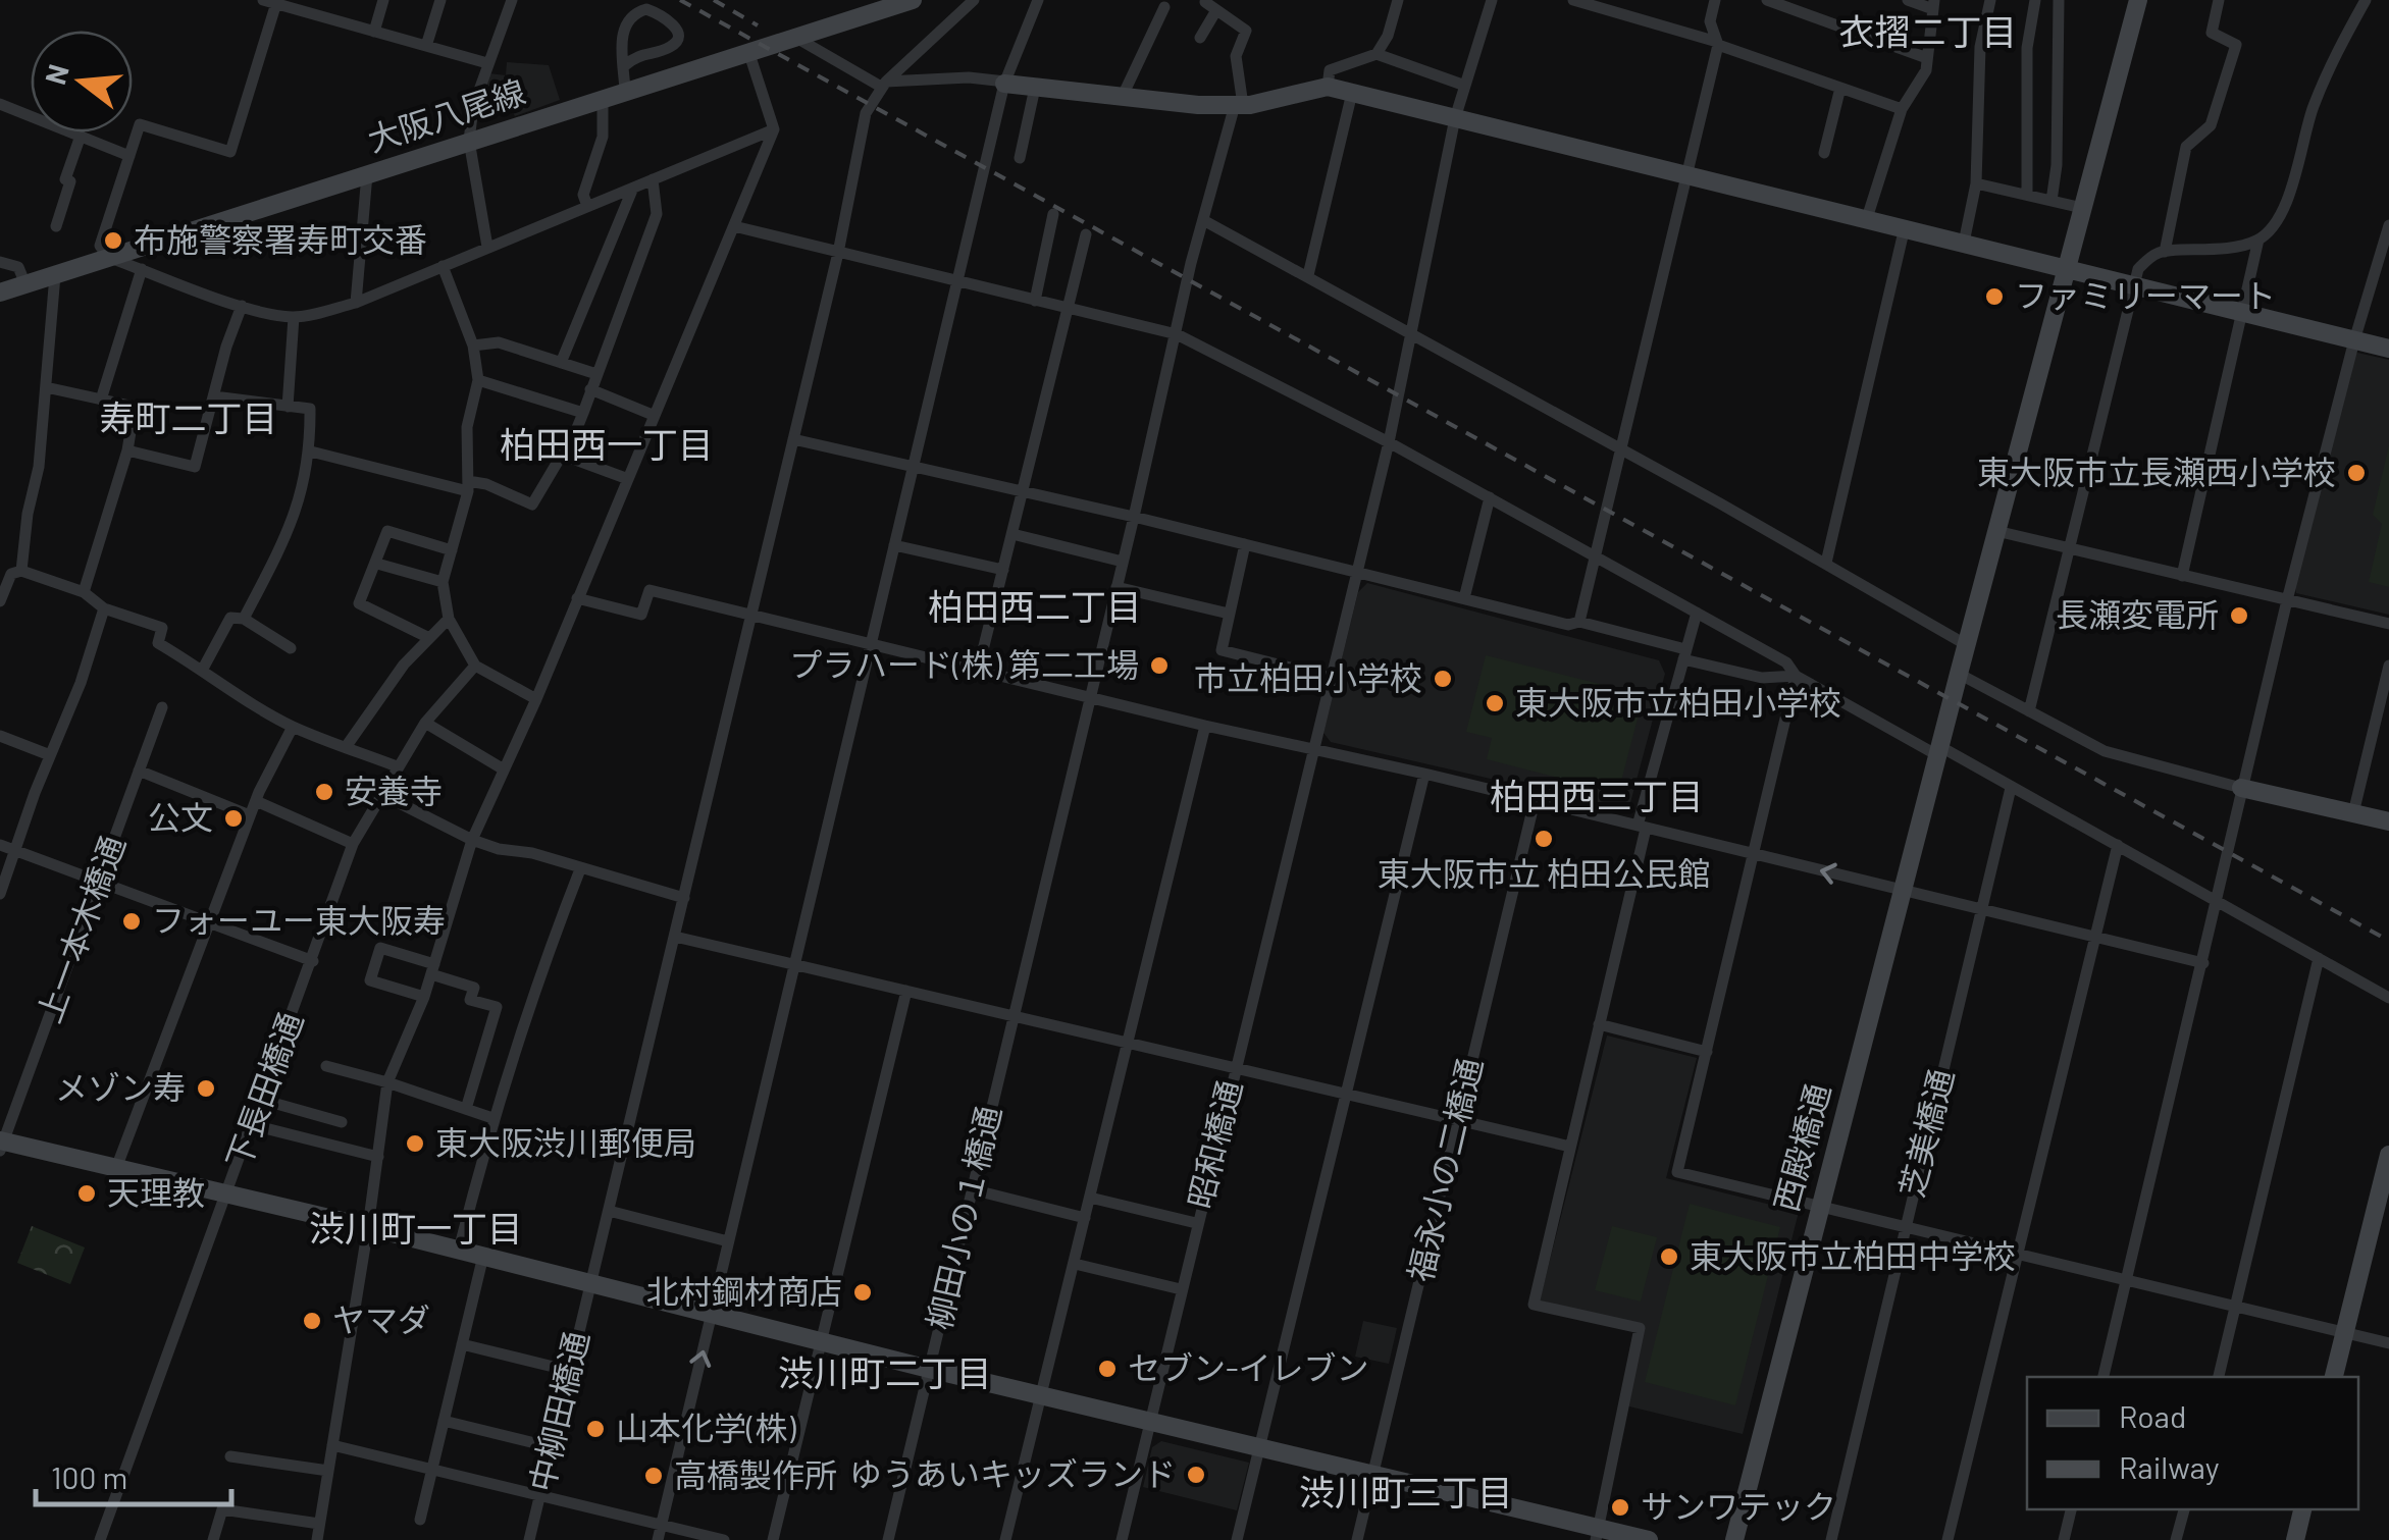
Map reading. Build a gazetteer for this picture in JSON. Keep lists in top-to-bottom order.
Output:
{
  "streets": {
    "street": [
      "大阪八尾線",
      "上一本木橋通",
      "下長田橋通",
      "芝美橋通",
      "昭和橋通",
      "西殿橋通",
      "福永小の二橋通",
      "柳田小の１橋通",
      "中柳田橋通"
    ]
  },
  "districts": [
    "衣摺二丁目",
    "寿町二丁目",
    "柏田西一丁目",
    "柏田西二丁目",
    "柏田西三丁目",
    "渋川町一丁目",
    "渋川町二丁目",
    "渋川町三丁目"
  ],
  "places": [
    "布施警察署寿町交番",
    "ファミリーマート",
    "東大阪市立長瀬西小学校",
    "長瀬変電所",
    "プラハード(株) 第二工場",
    "市立柏田小学校",
    "東大阪市立柏田小学校",
    "安養寺",
    "公文",
    "東大阪市立 柏田公民館",
    "フォーユー東大阪寿",
    "メゾン寿",
    "東大阪渋川郵便局",
    "天理教",
    "東大阪市立柏田中学校",
    "北村鋼材商店",
    "ヤマダ",
    "セブン-イレブン",
    "山本化学(株)",
    "ゆうあいキッズランド",
    "高橋製作所",
    "サンワテック"
  ],
  "legend": ["Road", "Railway"],
  "scale_bar": "100 m",
  "north": "left"
}
